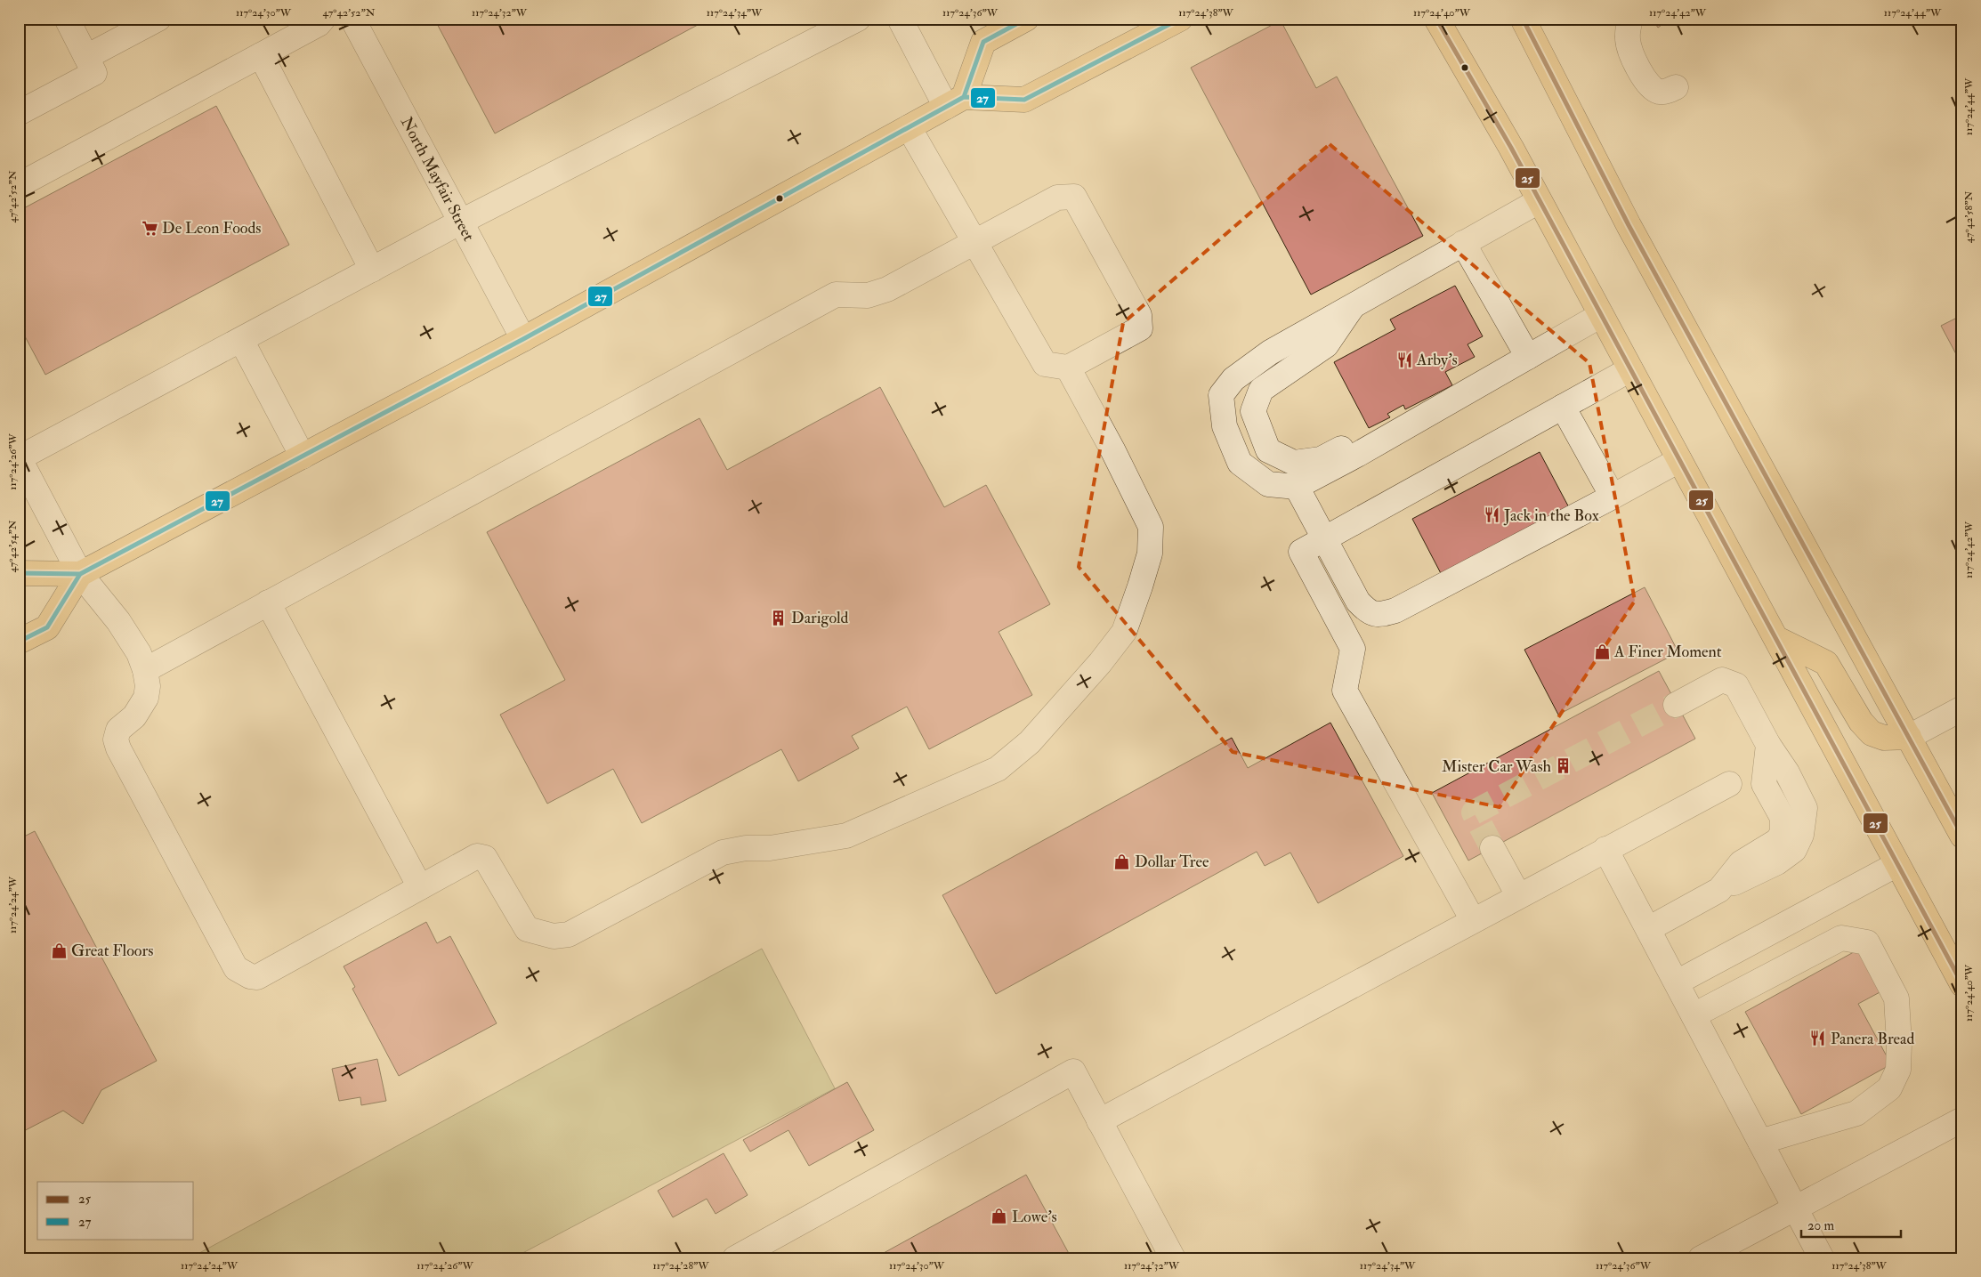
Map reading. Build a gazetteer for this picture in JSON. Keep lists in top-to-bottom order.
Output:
{
  "streets": {
    "street": ["North Mayfair Street"]
  },
  "places": {
    "supermarket": ["De Leon Foods"],
    "restaurant": ["Arby's", "Jack in the Box", "Panera Bread"],
    "building": ["Darigold", "Mister Car Wash"],
    "shop": [
      "A Finer Moment",
      "Dollar Tree",
      "Great Floors",
      "Lowe's"
    ]
  },
  "lines": ["transit line 25", "transit line 27"],
  "legend": ["25", "27"],
  "scale_bar": "20 m",
  "coordinates": [
    "117°24'30\"W",
    "47°42'52\"N",
    "117°24'32\"W",
    "117°24'34\"W",
    "117°24'36\"W",
    "117°24'38\"W",
    "117°24'40\"W",
    "117°24'42\"W",
    "117°24'44\"W",
    "47°42'58\"N",
    "117°24'26\"W",
    "47°42'54\"N",
    "117°24'24\"W",
    "117°24'28\"W"
  ]
}
